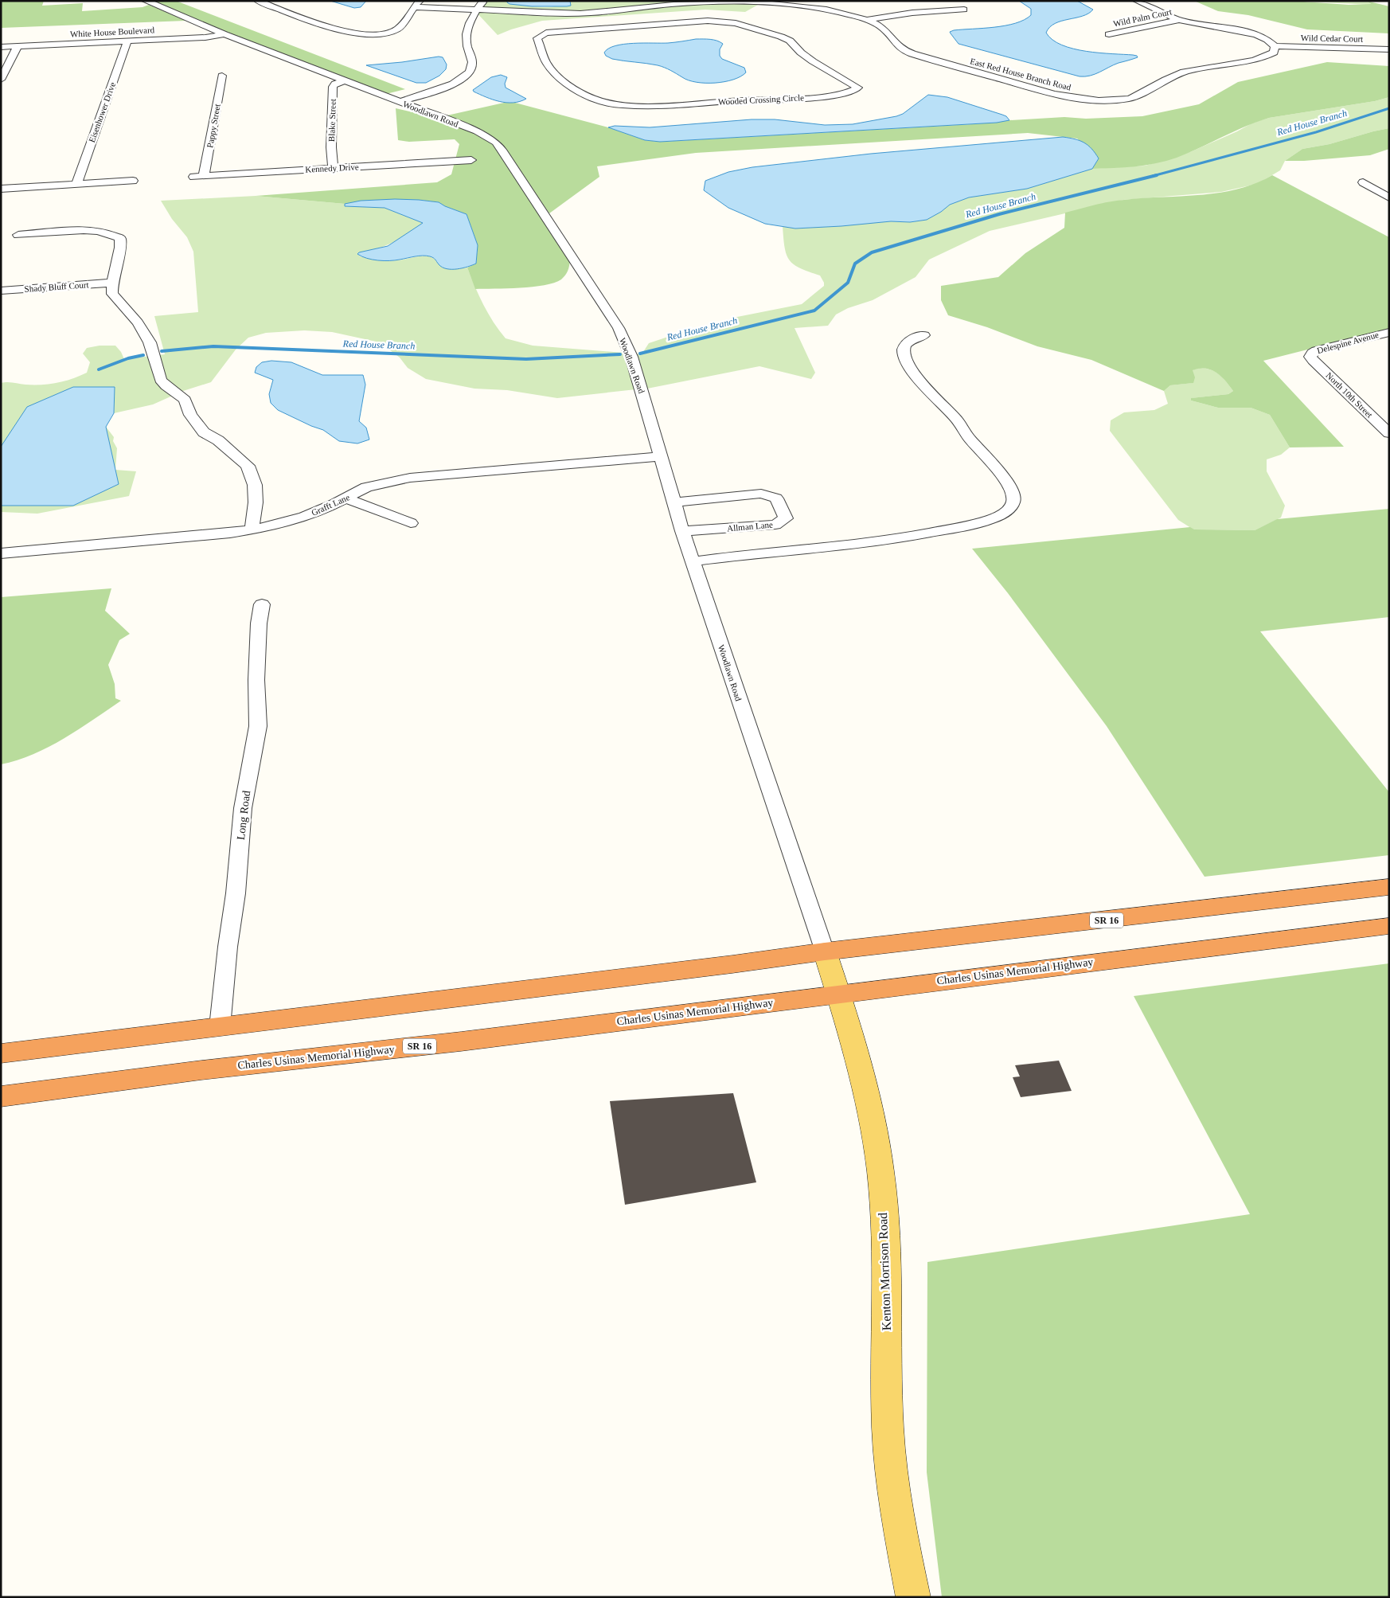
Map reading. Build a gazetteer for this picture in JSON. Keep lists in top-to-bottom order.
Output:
{
  "streets": {
    "highway": ["SR 16", "Charles Usinas Memorial Highway"],
    "main road": ["Kenton Morrison Road"],
    "street": [
      "Wild Palm Court",
      "White House Boulevard",
      "Wild Cedar Court",
      "East Red House Branch Road",
      "Wooded Crossing Circle",
      "Eisenhower Drive",
      "Woodlawn Road",
      "Blake Street",
      "Pappy Street",
      "Kennedy Drive",
      "Shady Bluff Court",
      "Delespine Avenue",
      "North 10th Street",
      "Grafft Lane",
      "Allman Lane",
      "Long Road"
    ]
  },
  "crossings": [
    ["White House Boulevard", "Eisenhower Drive"],
    ["White House Boulevard", "Woodlawn Road"],
    ["Wild Cedar Court", "East Red House Branch Road"],
    ["Woodlawn Road", "Blake Street"],
    ["Woodlawn Road", "Grafft Lane"],
    ["Woodlawn Road", "Allman Lane"],
    ["Woodlawn Road", "SR 16"],
    ["Woodlawn Road", "Kenton Morrison Road"],
    ["Blake Street", "Kennedy Drive"],
    ["Pappy Street", "Kennedy Drive"],
    ["Delespine Avenue", "North 10th Street"],
    ["Long Road", "SR 16"],
    ["SR 16", "Kenton Morrison Road"],
    ["Charles Usinas Memorial Highway", "Kenton Morrison Road"]
  ],
  "water": ["Red House Branch"]
}
